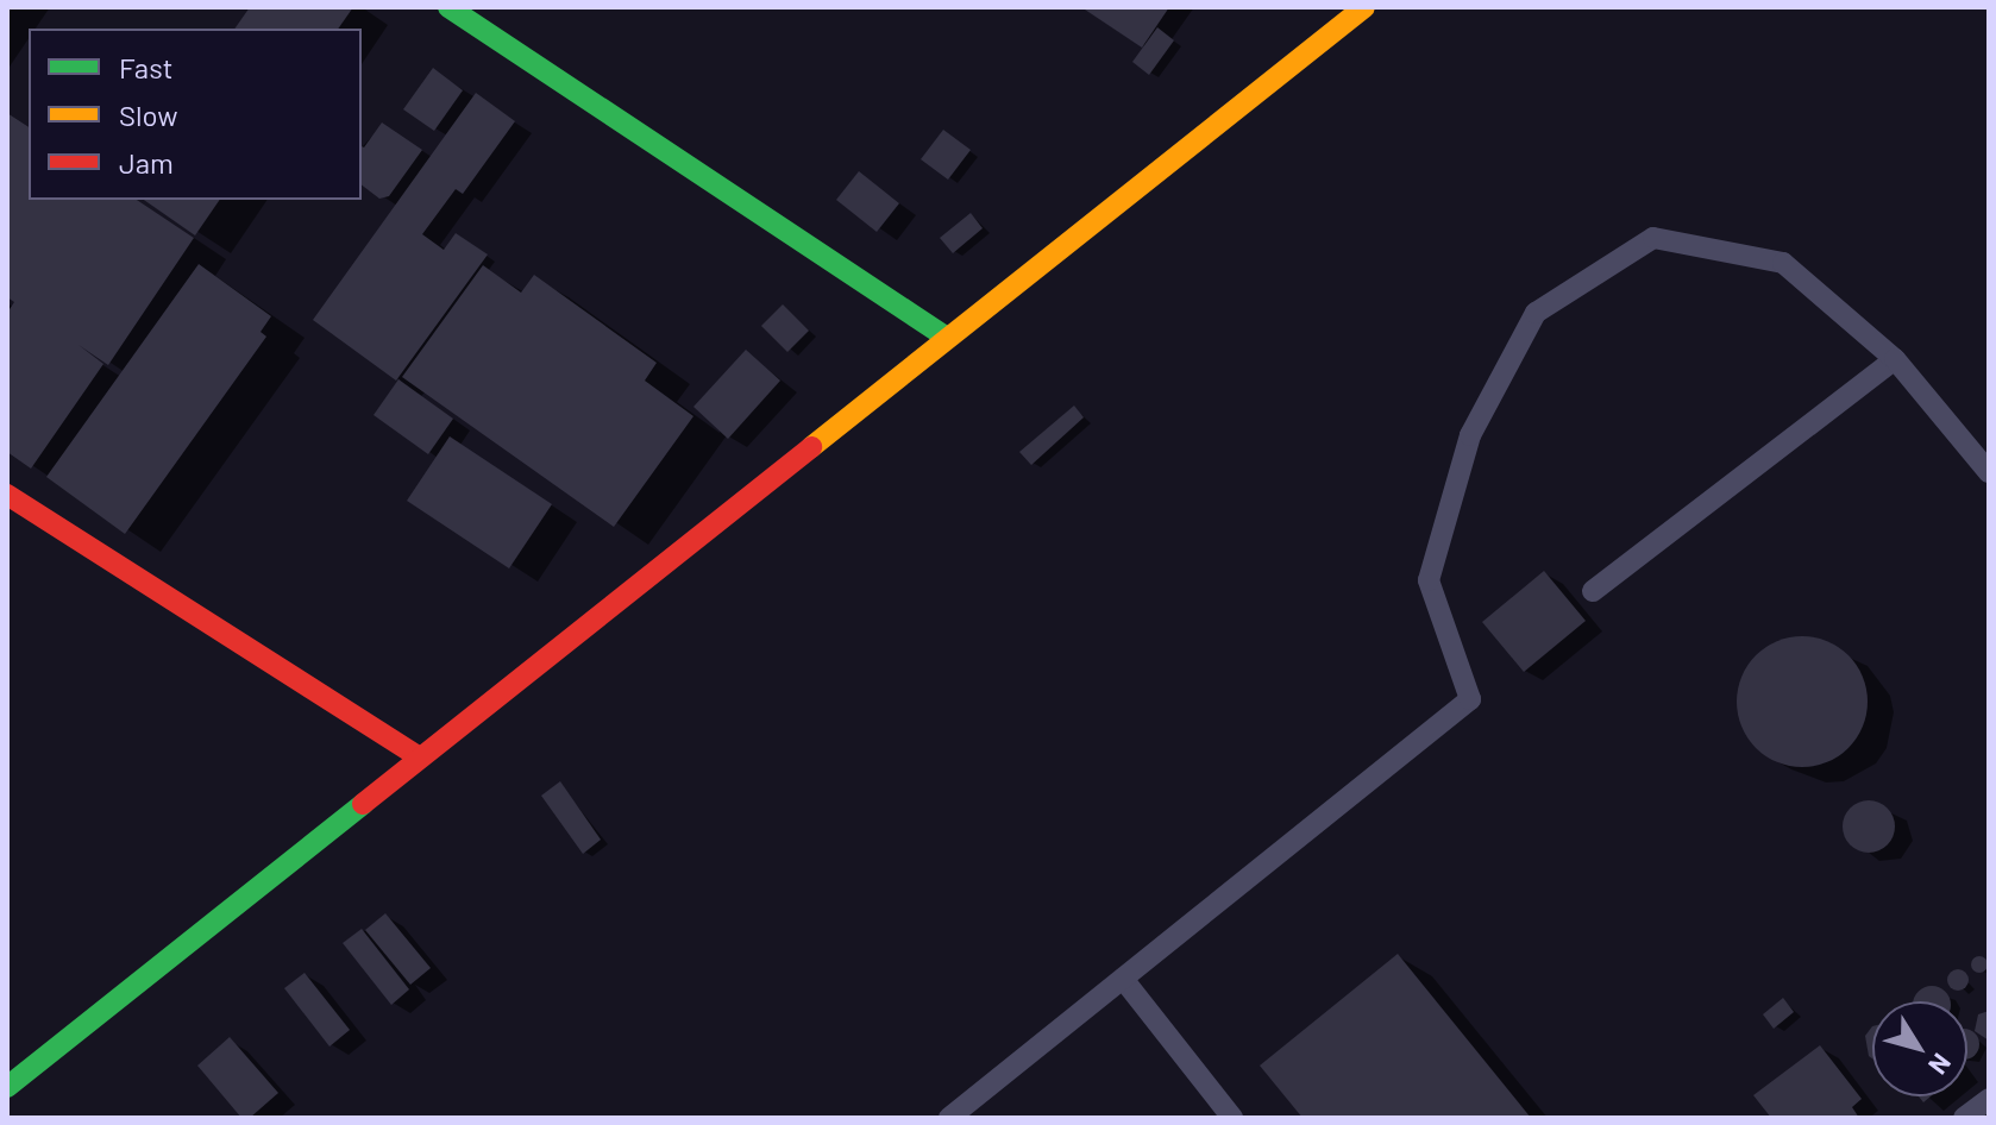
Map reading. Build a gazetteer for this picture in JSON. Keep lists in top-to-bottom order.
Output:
{
  "legend": ["Fast", "Slow", "Jam"],
  "north": "bottom right"
}
